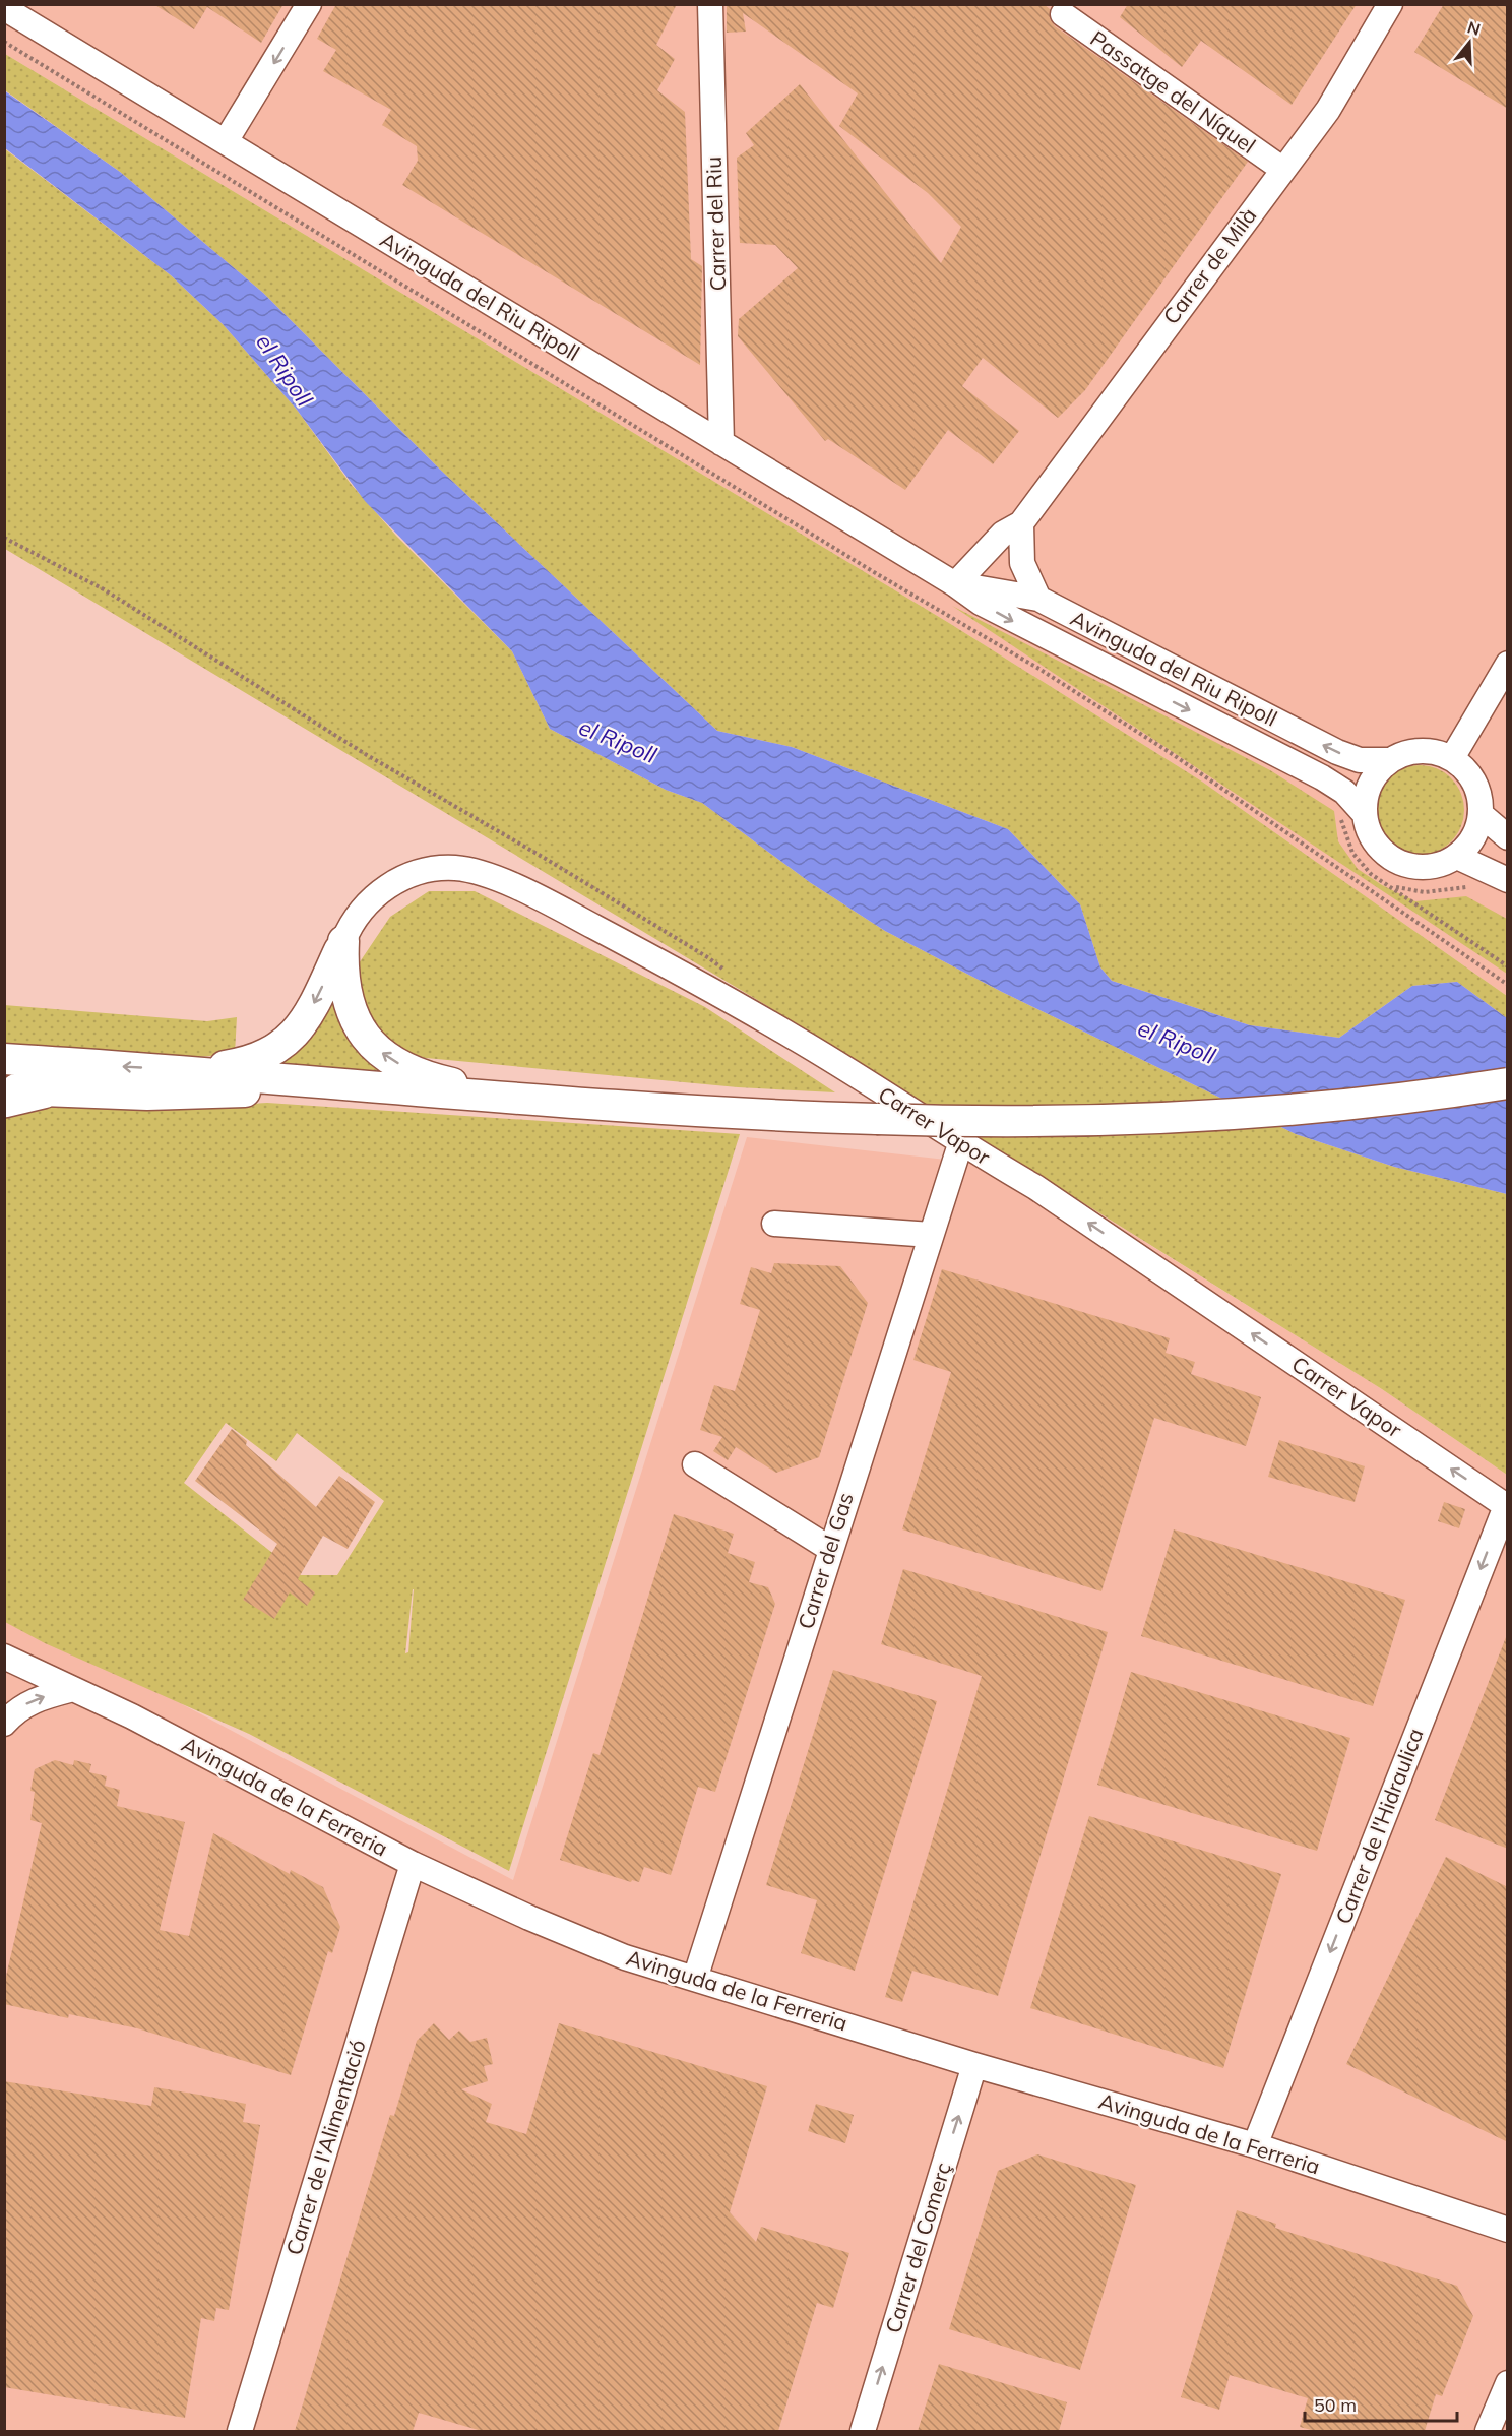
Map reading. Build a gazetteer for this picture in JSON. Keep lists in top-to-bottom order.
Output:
{
  "streets": {
    "street": [
      "Passatge del Níquel",
      "Carrer del Riu",
      "Carrer de Milà",
      "Avinguda del Riu Ripoll",
      "Carrer Vapor",
      "Carrer del Gas",
      "Avinguda de la Ferreria",
      "Carrer de l'Hidraulica",
      "Carrer de l'Alimentació",
      "Carrer del Comerç"
    ]
  },
  "crossings": [
    ["Passatge del Níquel", "Carrer de Milà"],
    ["Carrer del Riu", "Avinguda del Riu Ripoll"],
    ["Carrer de Milà", "Avinguda del Riu Ripoll"],
    ["Carrer Vapor", "Carrer del Gas"],
    ["Carrer Vapor", "Carrer de l'Hidraulica"],
    ["Carrer del Gas", "Avinguda de la Ferreria"],
    ["Avinguda de la Ferreria", "Carrer de l'Hidraulica"],
    ["Avinguda de la Ferreria", "Carrer de l'Alimentació"],
    ["Avinguda de la Ferreria", "Carrer del Comerç"]
  ],
  "one_way": ["Carrer Vapor", "Carrer de l'Hidraulica", "Carrer del Comerç"],
  "water": ["el Ripoll"],
  "scale_bar": "50 m",
  "north": "top"
}
